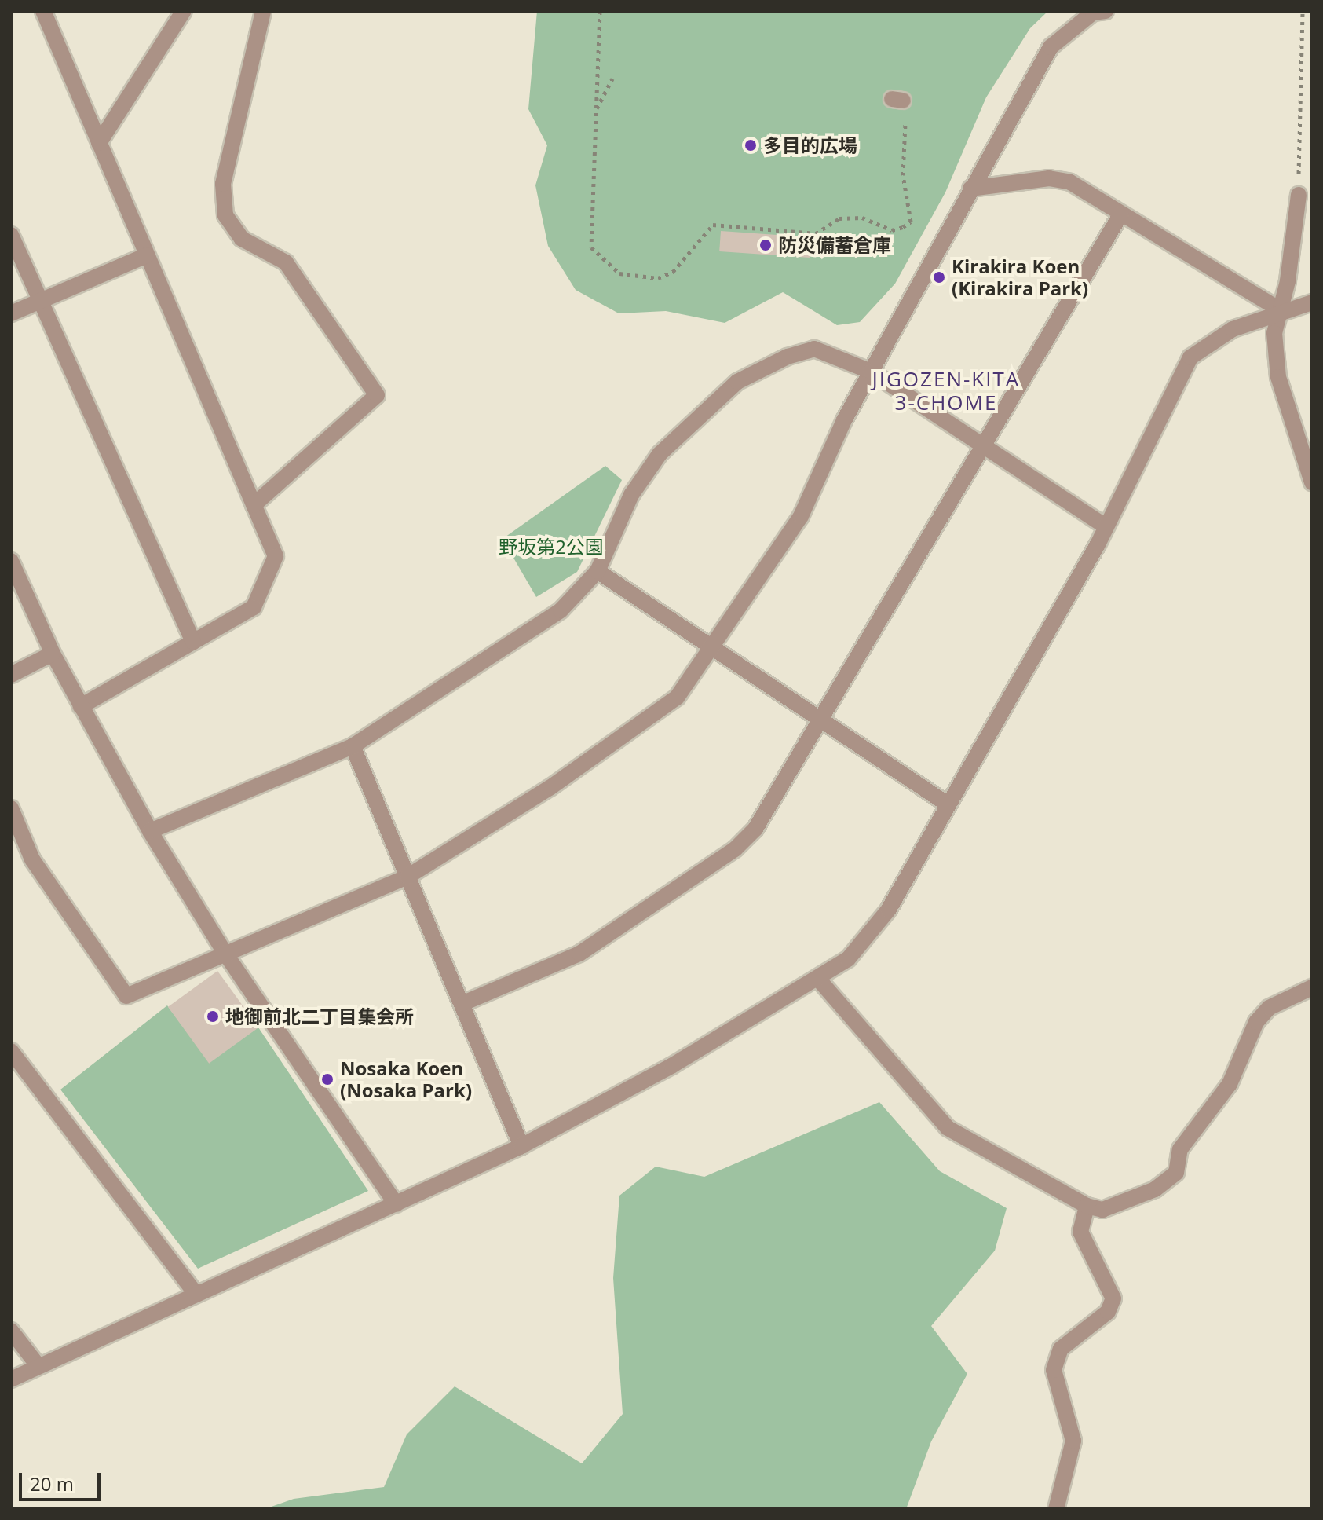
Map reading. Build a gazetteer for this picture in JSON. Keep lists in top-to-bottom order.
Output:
{
  "districts": ["JIGOZEN-KITA 3-CHOME"],
  "parks": ["野坂第2公園"],
  "places": [
    "多目的広場",
    "防災備蓄倉庫",
    "Kirakira Koen (Kirakira Park)",
    "地御前北二丁目集会所",
    "Nosaka Koen (Nosaka Park)"
  ],
  "scale_bar": "20 m"
}
